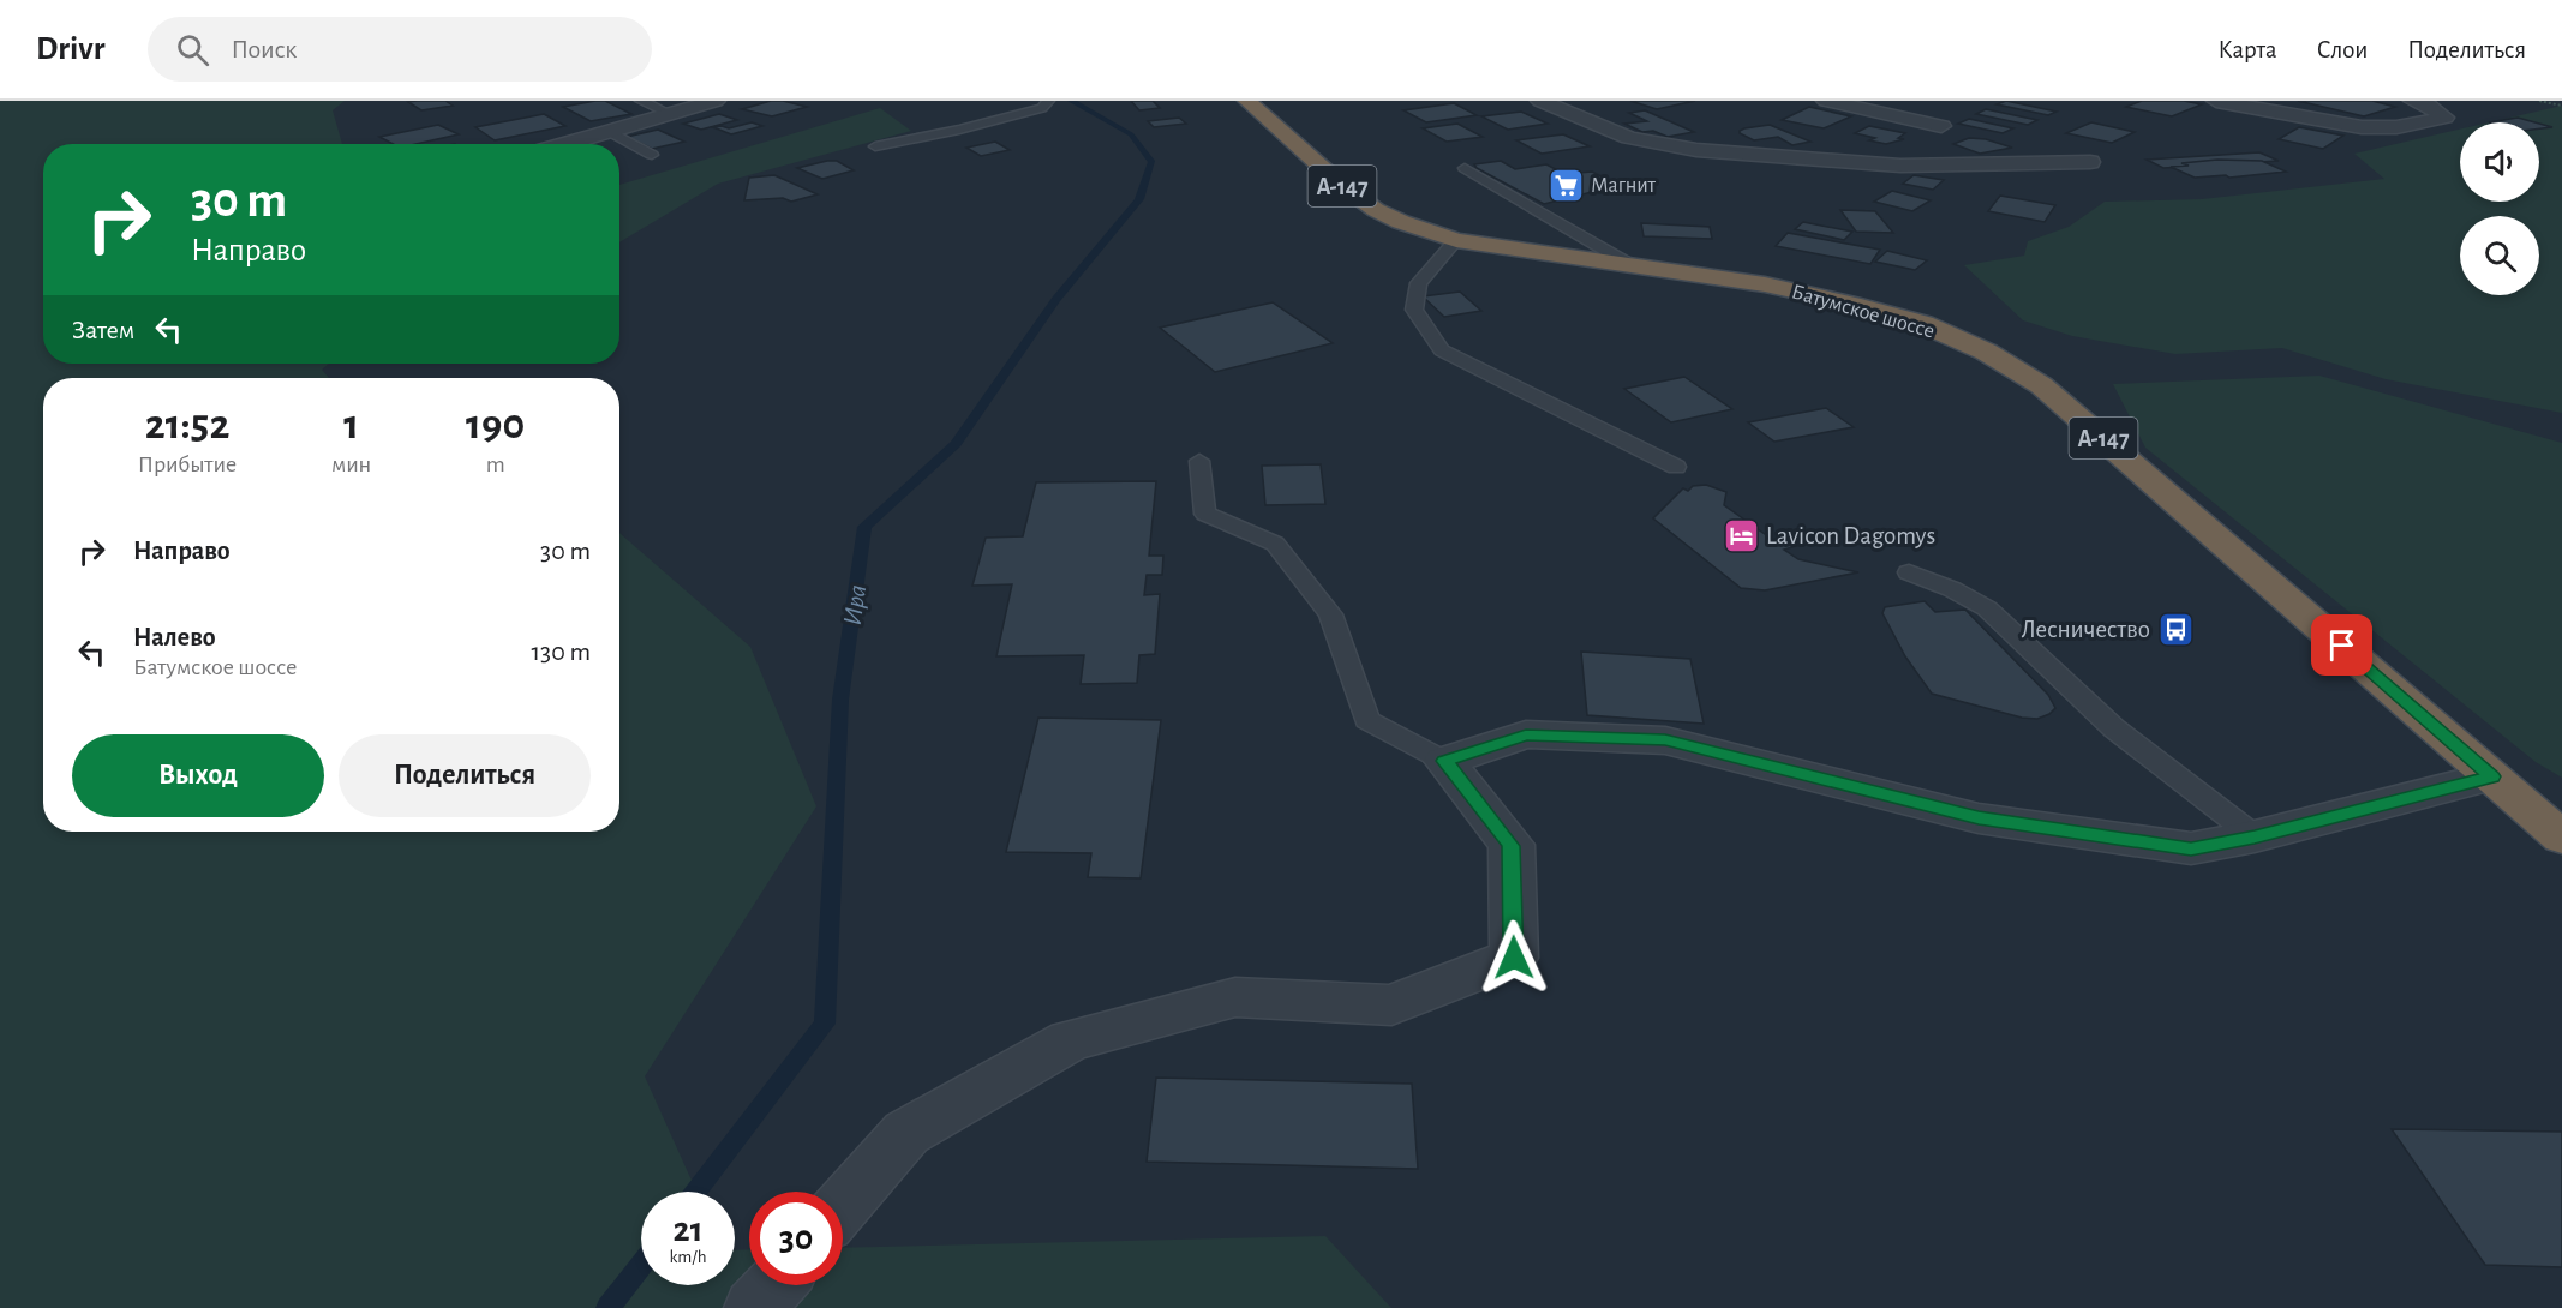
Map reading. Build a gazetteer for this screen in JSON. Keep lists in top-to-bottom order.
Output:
{
  "streets": {
    "highway": ["А-147", "Батумское шоссе"]
  },
  "water": ["Ира"],
  "places": {
    "supermarket": ["Магнит"],
    "hotel": ["Lavicon Dagomys"],
    "bus stop": ["Лесничество"]
  },
  "page": {
    "header": "Drivr",
    "search": "Поиск",
    "nav": ["Карта", "Слои", "Поделиться"],
    "turn": ["30 m", "Направо"],
    "then": "Затем",
    "eta": [
      "21:52",
      "Прибытие",
      "1",
      "мин",
      "190",
      "m"
    ],
    "list": [
      {
        "name": "Направо",
        "value": "30 m"
      },
      {
        "name": "Налево",
        "note": "Батумское шоссе",
        "value": "130 m"
      }
    ],
    "buttons": ["Выход", "Поделиться"],
    "speed": "21 km/h",
    "limit": "30"
  }
}
